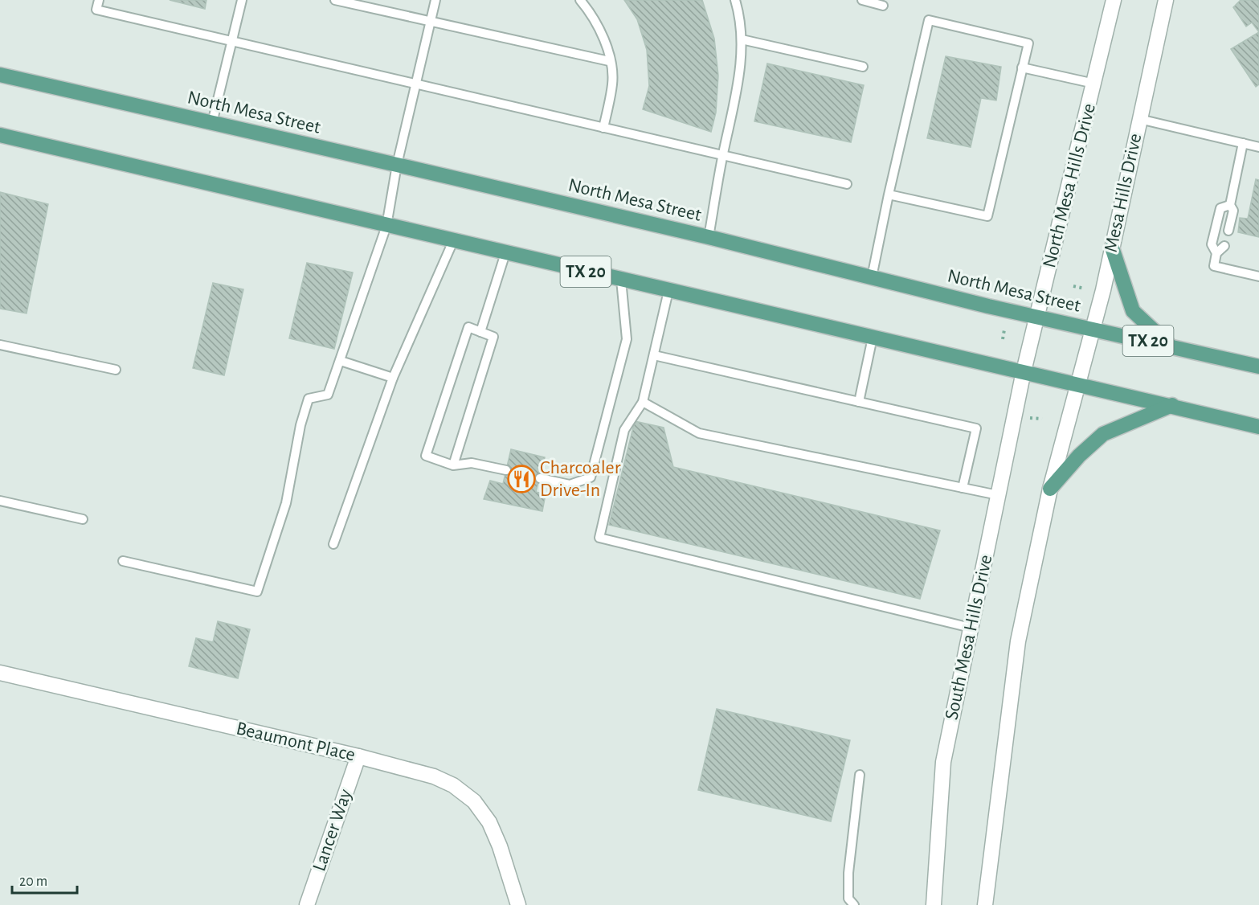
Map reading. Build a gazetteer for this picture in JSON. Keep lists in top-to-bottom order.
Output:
{
  "streets": {
    "main road": ["North Mesa Street", "TX 20"],
    "street": [
      "North Mesa Hills Drive",
      "Mesa Hills Drive",
      "South Mesa Hills Drive",
      "Beaumont Place",
      "Lancer Way"
    ]
  },
  "crossings": [
    ["North Mesa Street", "North Mesa Hills Drive"],
    ["North Mesa Street", "Mesa Hills Drive"],
    ["North Mesa Hills Drive", "TX 20"],
    ["North Mesa Hills Drive", "South Mesa Hills Drive"],
    ["Mesa Hills Drive", "TX 20"],
    ["TX 20", "South Mesa Hills Drive"],
    ["Beaumont Place", "Lancer Way"]
  ],
  "places": {
    "restaurant": ["Charcoaler Drive-In"]
  },
  "scale_bar": "20 m"
}
